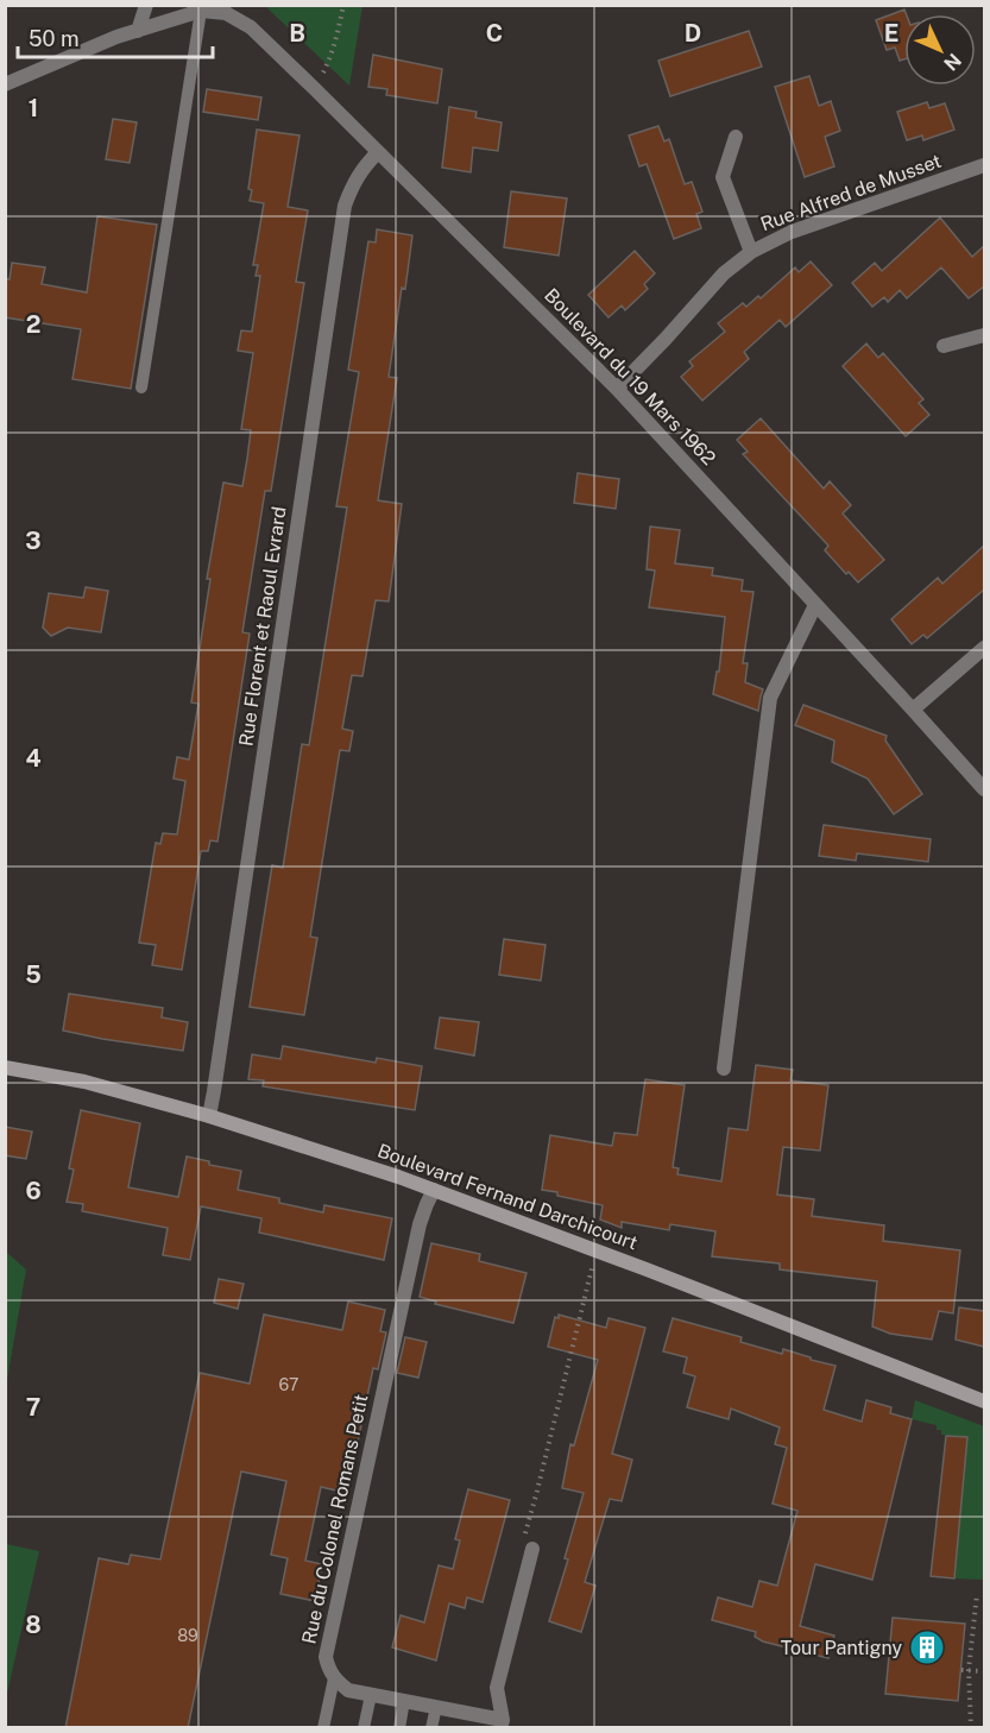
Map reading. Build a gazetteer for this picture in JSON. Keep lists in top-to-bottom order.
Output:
{
  "streets": {
    "main road": ["Boulevard Fernand Darchicourt"],
    "street": [
      "Rue Alfred de Musset",
      "Boulevard du 19 Mars 1962",
      "Rue Florent et Raoul Evrard",
      "Rue du Colonel Romans Petit"
    ]
  },
  "crossings": [
    ["Rue Alfred de Musset", "Boulevard du 19 Mars 1962"],
    ["Boulevard du 19 Mars 1962", "Rue Florent et Raoul Evrard"],
    ["Rue Florent et Raoul Evrard", "Boulevard Fernand Darchicourt"],
    ["Boulevard Fernand Darchicourt", "Rue du Colonel Romans Petit"]
  ],
  "places": {
    "building": ["Tour Pantigny"]
  },
  "house_numbers": ["67", "89"],
  "scale_bar": "50 m",
  "north": "bottom right",
  "grid": {
    "columns": [
      "B",
      "C",
      "D",
      "E"
    ],
    "rows": [
      "1",
      "2",
      "3",
      "4",
      "5",
      "6",
      "7",
      "8"
    ]
  }
}
